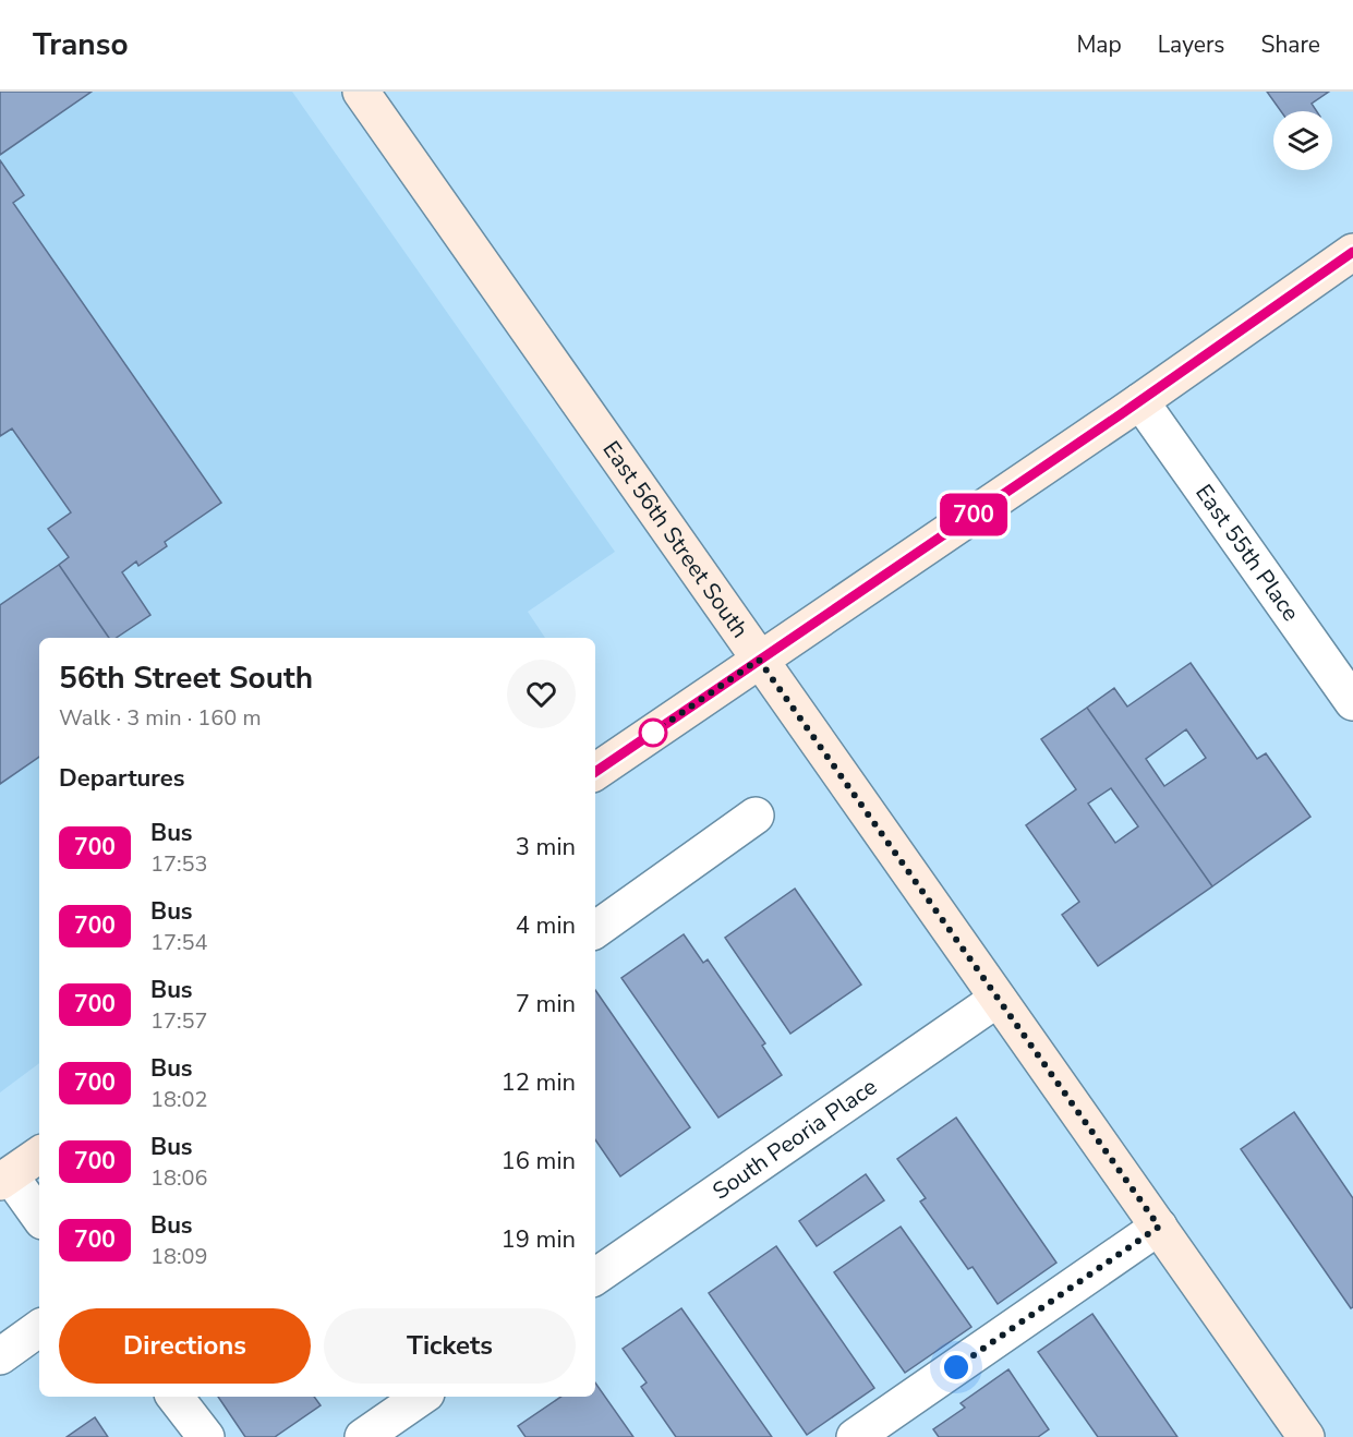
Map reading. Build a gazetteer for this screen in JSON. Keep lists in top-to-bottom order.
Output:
{
  "streets": {
    "street": ["East 56th Street South", "East 55th Place", "South Peoria Place"]
  },
  "crossings": [
    ["East 56th Street South", "South Peoria Place"]
  ],
  "lines": ["bus line 700"],
  "page": {
    "header": "Transo",
    "nav": ["Map", "Layers", "Share"],
    "on_map": "700",
    "heading": [
      ["56th Street South", "Walk · 3 min · 160 m"],
      "Departures"
    ],
    "list": [
      {
        "mark": "700",
        "name": "Bus",
        "note": "17:53",
        "value": "3 min"
      },
      {
        "mark": "700",
        "name": "Bus",
        "note": "17:54",
        "value": "4 min"
      },
      {
        "mark": "700",
        "name": "Bus",
        "note": "17:57",
        "value": "7 min"
      },
      {
        "mark": "700",
        "name": "Bus",
        "note": "18:02",
        "value": "12 min"
      },
      {
        "mark": "700",
        "name": "Bus",
        "note": "18:06",
        "value": "16 min"
      },
      {
        "mark": "700",
        "name": "Bus",
        "note": "18:09",
        "value": "19 min"
      }
    ],
    "buttons": ["Directions", "Tickets"]
  }
}
